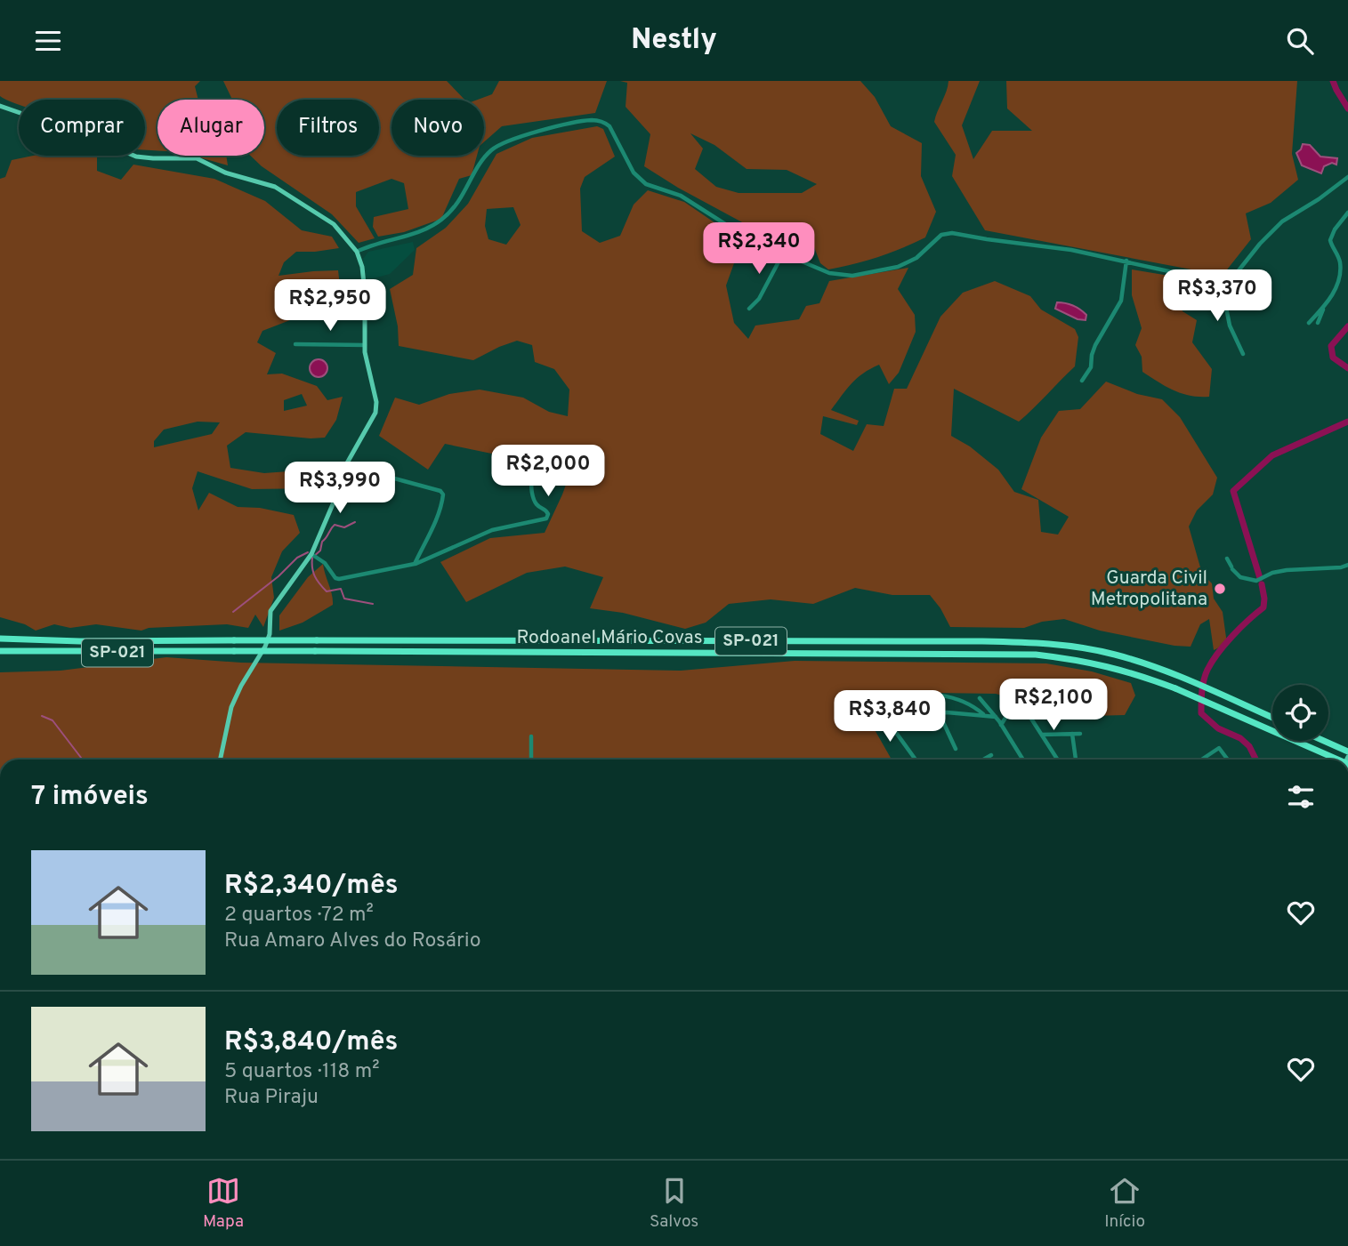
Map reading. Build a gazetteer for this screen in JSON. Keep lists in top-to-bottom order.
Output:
{
  "streets": {
    "highway": ["Rodoanel Mário Covas", "SP-021"]
  },
  "places": ["Guarda Civil Metropolitana"],
  "page": {
    "header": "Nestly",
    "chip": [
      "Comprar",
      "Alugar",
      "Filtros",
      "Novo"
    ],
    "price": [
      "R$2,340",
      "R$3,370",
      "R$2,950",
      "R$2,000",
      "R$3,990",
      "R$2,100",
      "R$3,840"
    ],
    "heading": "7 imóveis",
    "list": [
      {
        "name": "R$2,340/mês",
        "note": "2 quartos · 72 m² · Rua Amaro Alves do Rosário"
      },
      {
        "name": "R$3,840/mês",
        "note": "5 quartos · 118 m² · Rua Piraju"
      }
    ],
    "tabs": ["Mapa", "Salvos", "Início"]
  }
}
